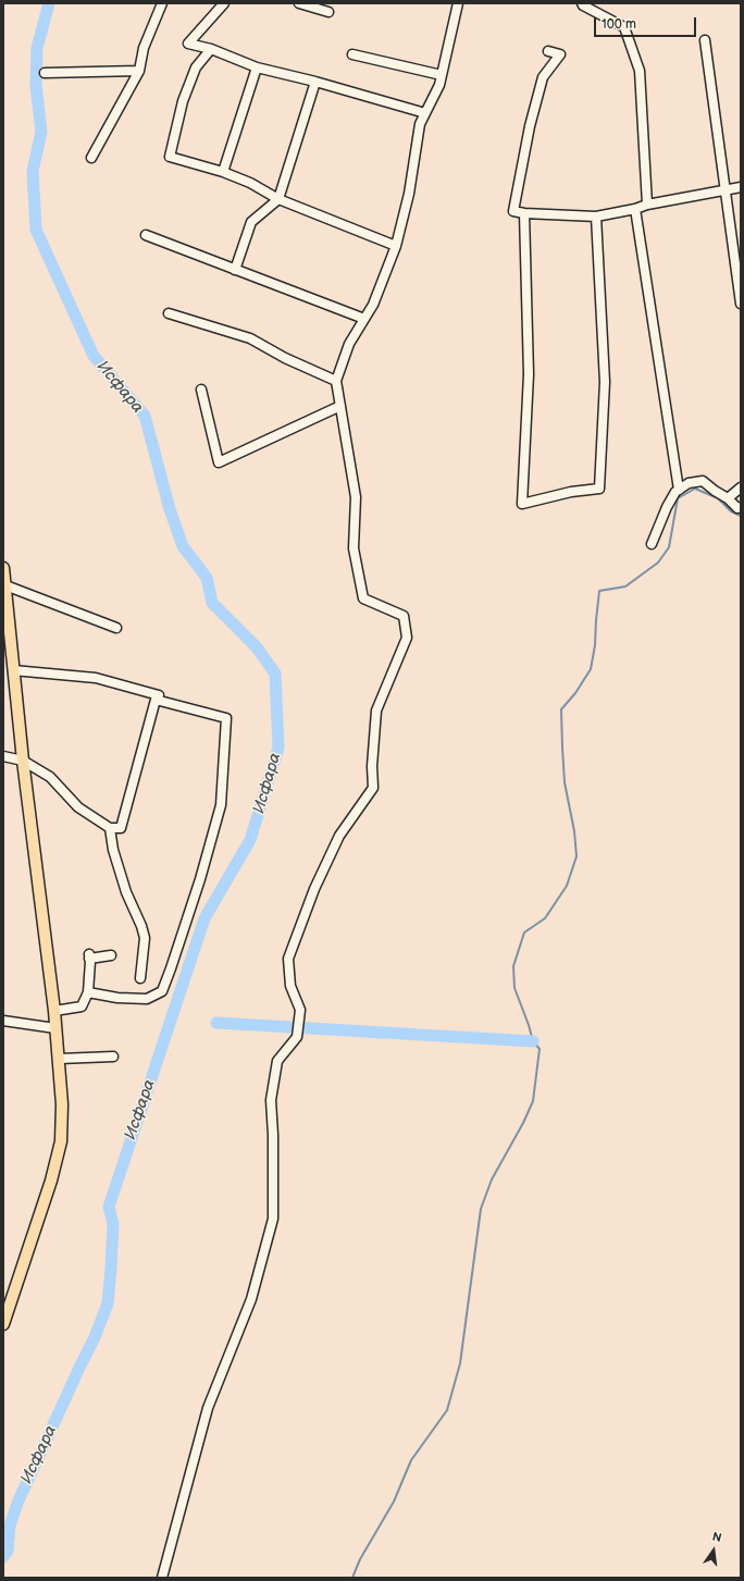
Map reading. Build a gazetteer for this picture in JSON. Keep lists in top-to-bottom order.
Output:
{
  "water": ["Исфара"],
  "scale_bar": "100 m",
  "north": "top"
}
